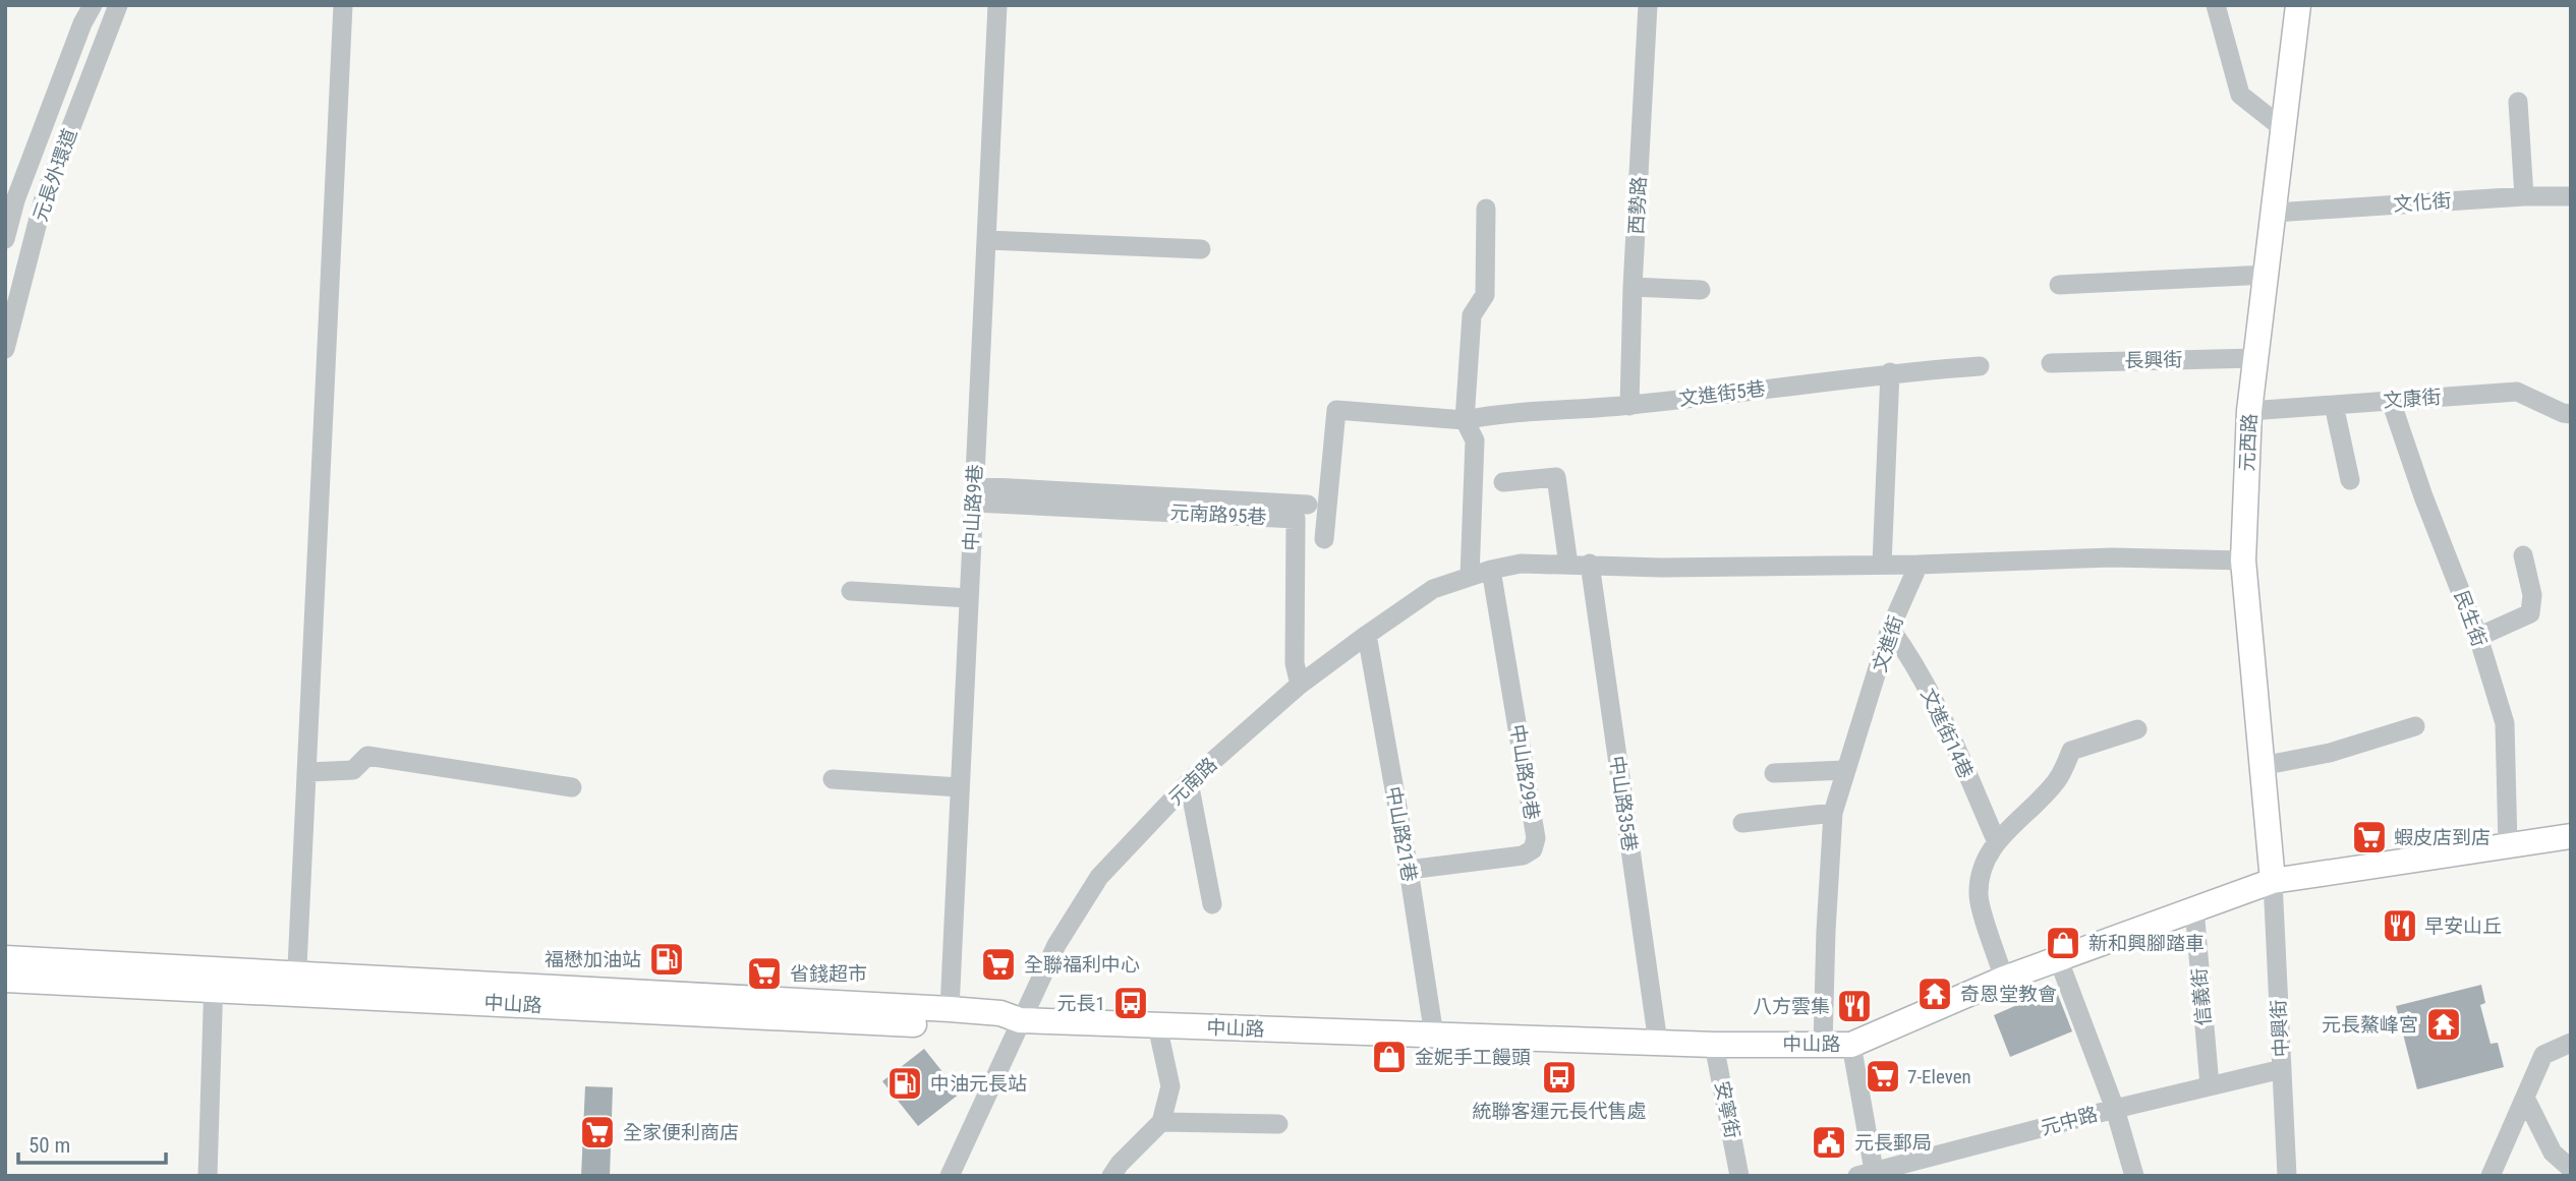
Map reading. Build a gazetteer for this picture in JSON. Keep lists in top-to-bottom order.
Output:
{
  "streets": {
    "main road": ["元西路", "中山路"],
    "street": [
      "元長外環道",
      "文化街",
      "西勢路",
      "長興街",
      "文進街5巷",
      "文康街",
      "中山路9巷",
      "元南路95巷",
      "民生街",
      "文進街",
      "文進街14巷",
      "中山路29巷",
      "元南路",
      "中山路35巷",
      "中山路21巷",
      "信義街",
      "中興街",
      "安寧街",
      "元中路"
    ]
  },
  "crossings": [
    ["文化街", "元西路"],
    ["西勢路", "文進街5巷"],
    ["長興街", "元西路"],
    ["文康街", "元西路"],
    ["文康街", "民生街"],
    ["元西路", "中山路"],
    ["元西路", "中興街"],
    ["中山路9巷", "元南路95巷"],
    ["中山路9巷", "中山路"],
    ["元南路95巷", "元南路"],
    ["民生街", "中山路"],
    ["文進街", "文進街14巷"],
    ["文進街", "中山路"],
    ["中山路29巷", "元南路"],
    ["中山路29巷", "中山路21巷"],
    ["元南路", "中山路35巷"],
    ["元南路", "中山路21巷"],
    ["元南路", "中山路"],
    ["中山路35巷", "中山路"],
    ["中山路21巷", "中山路"],
    ["信義街", "中山路"],
    ["信義街", "元中路"],
    ["中山路", "中興街"],
    ["中山路", "安寧街"],
    ["中興街", "元中路"]
  ],
  "places": {
    "supermarket": [
      "蝦皮店到店",
      "全聯福利中心",
      "省錢超市",
      "7-Eleven",
      "全家便利商店"
    ],
    "restaurant": ["早安山丘", "八方雲集"],
    "shop": ["新和興腳踏車", "金妮手工饅頭"],
    "fuel station": ["福懋加油站", "中油元長站"],
    "temple": ["奇恩堂教會", "元長鰲峰宮"],
    "bus stop": ["元長1", "統聯客運元長代售處"],
    "public building": ["元長郵局"]
  },
  "scale_bar": "50 m"
}
